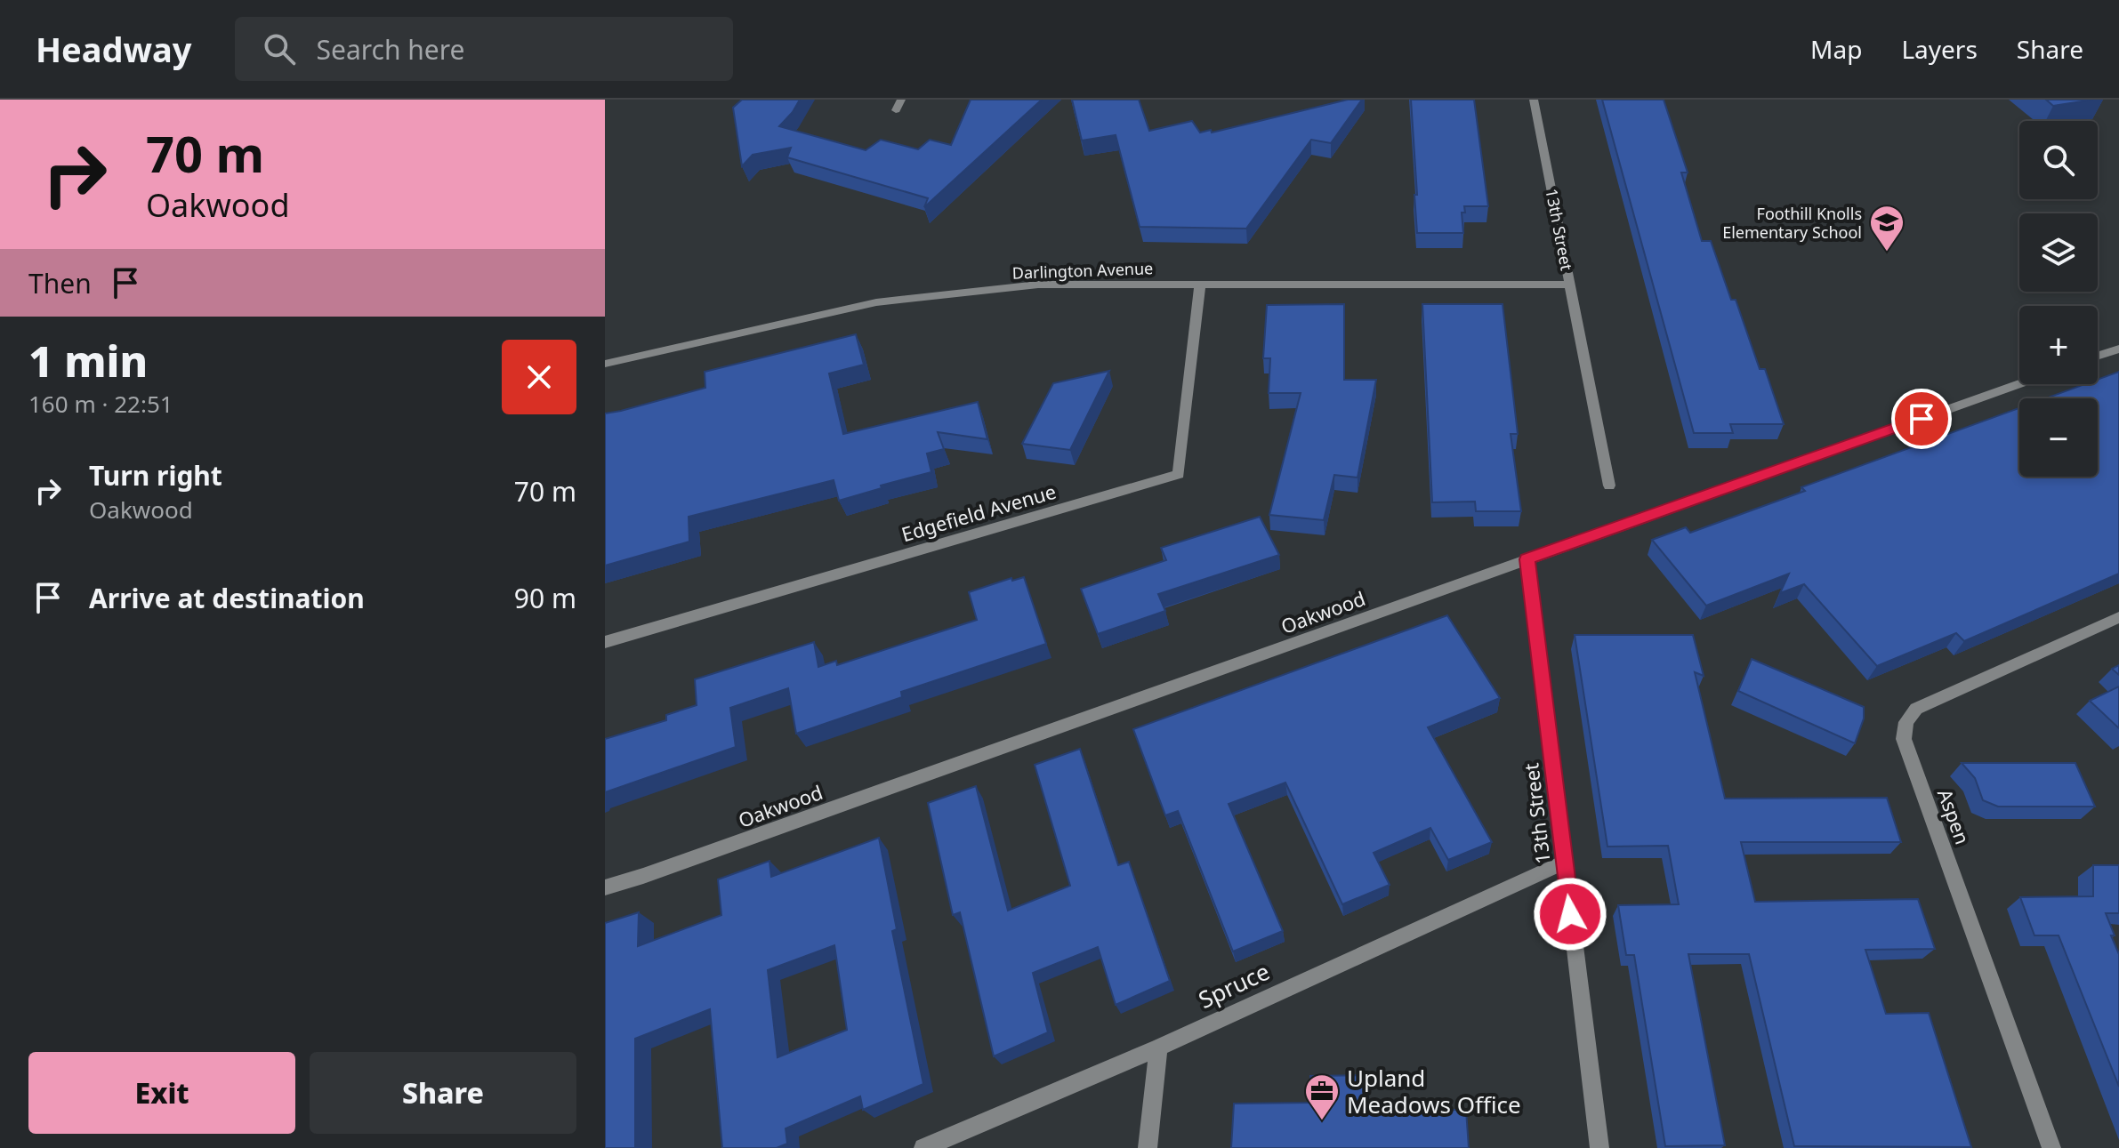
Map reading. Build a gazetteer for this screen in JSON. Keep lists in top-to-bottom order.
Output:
{
  "streets": {
    "street": [
      "13th Street",
      "Darlington Avenue",
      "Edgefield Avenue",
      "Oakwood",
      "Aspen",
      "Spruce"
    ]
  },
  "crossings": [
    ["13th Street", "Darlington Avenue"],
    ["13th Street", "Oakwood"],
    ["13th Street", "Spruce"],
    ["Darlington Avenue", "Edgefield Avenue"]
  ],
  "places": {
    "school or university": ["Foothill Knolls Elementary School"],
    "office": ["Upland Meadows Office"]
  },
  "page": {
    "header": "Headway",
    "search": "Search here",
    "nav": ["Map", "Layers", "Share"],
    "turn": ["70 m", "Oakwood"],
    "map_buttons": ["+", "−"],
    "then": "Then",
    "heading": ["1 min", "160 m · 22:51"],
    "list": [
      {
        "name": "Turn right",
        "note": "Oakwood",
        "value": "70 m"
      },
      {
        "name": "Arrive at destination",
        "value": "90 m"
      }
    ],
    "buttons": ["Exit", "Share"]
  }
}
